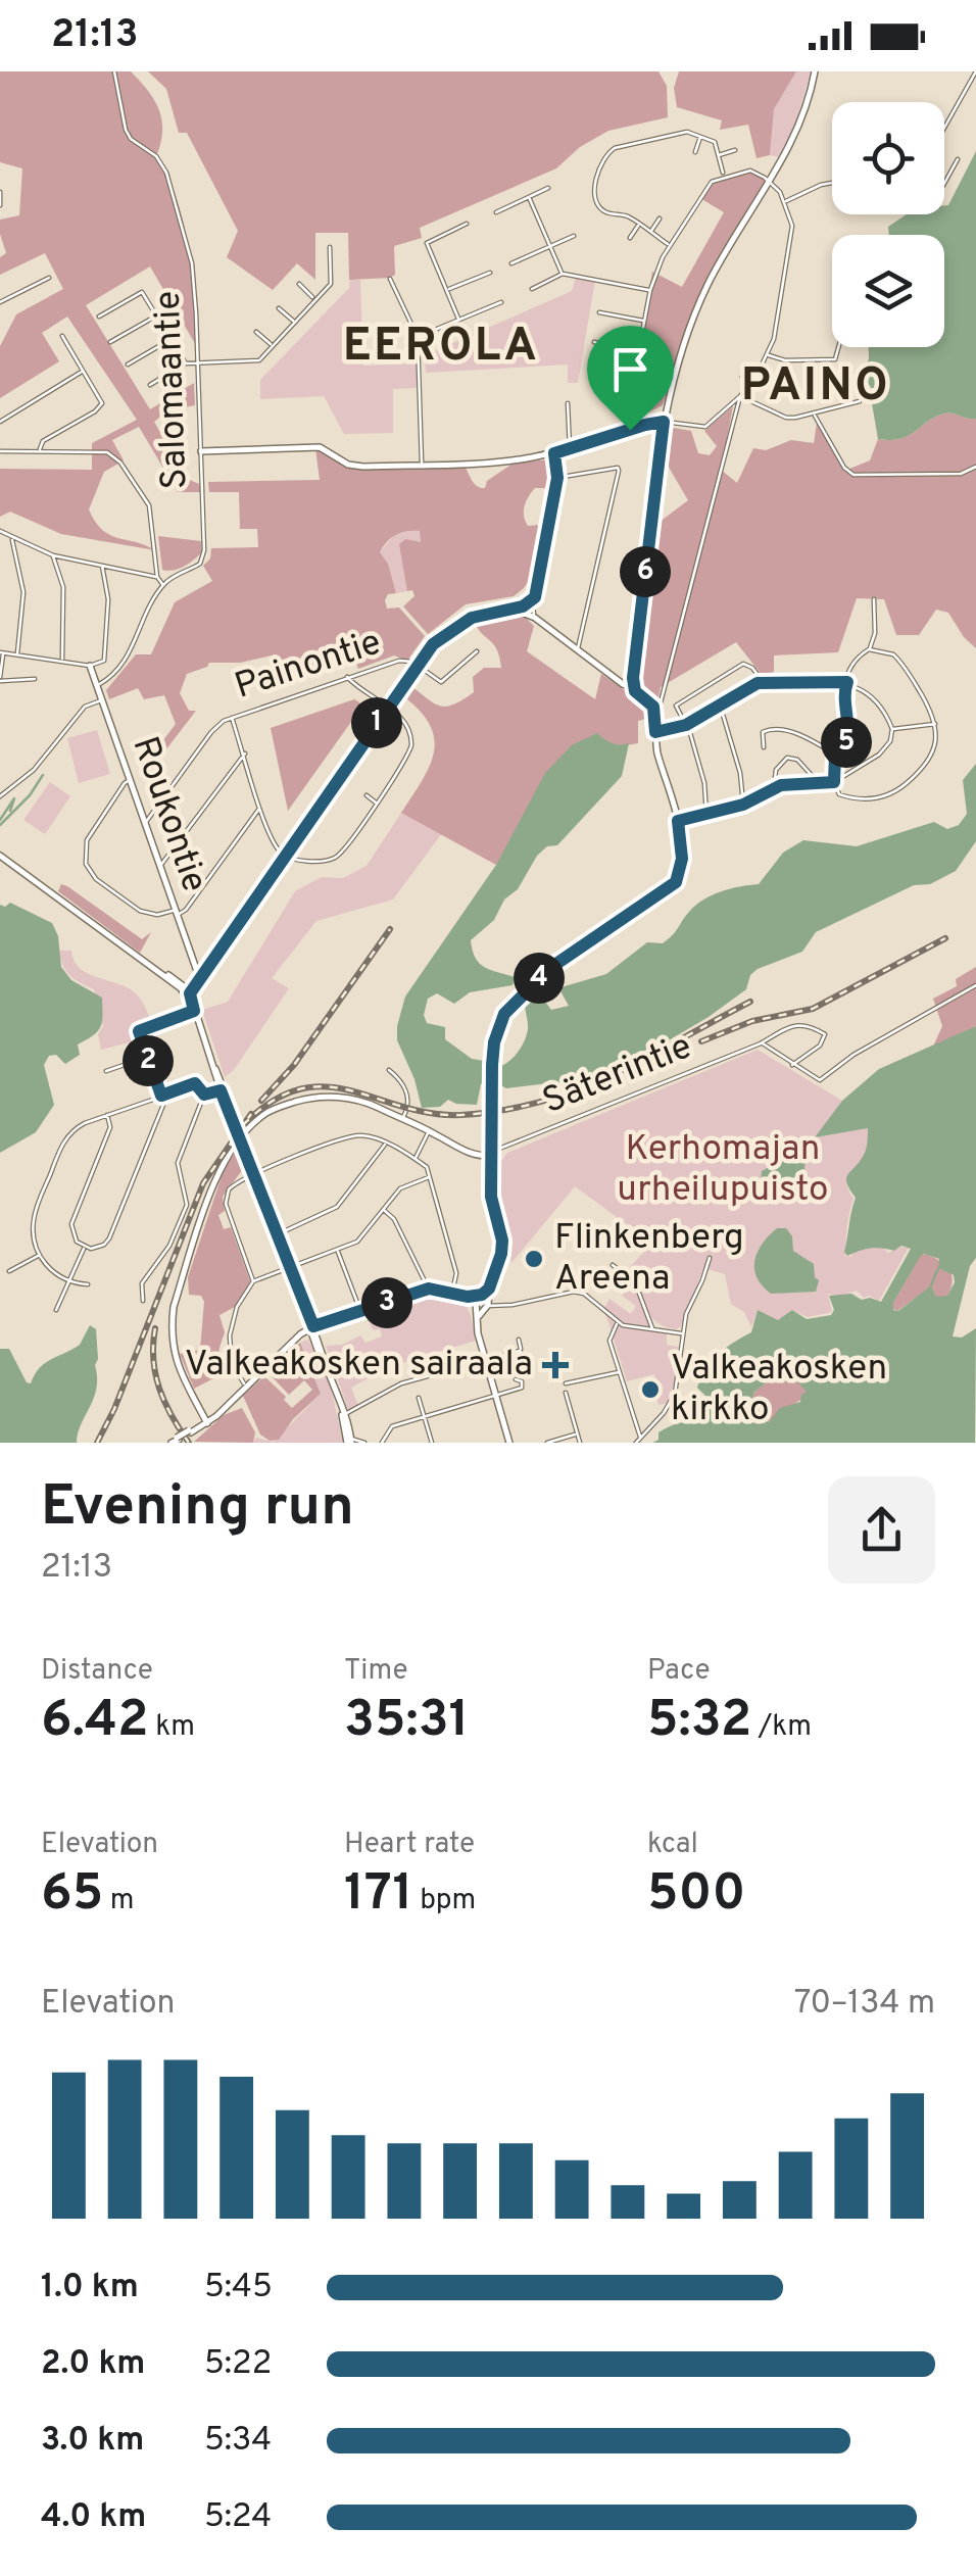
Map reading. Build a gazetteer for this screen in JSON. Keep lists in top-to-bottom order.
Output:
{
  "streets": {
    "main road": ["Painontie", "Roukontie"],
    "street": ["Salomaantie", "Säterintie"]
  },
  "crossings": [
    ["Salomaantie", "Roukontie"],
    ["Painontie", "Roukontie"]
  ],
  "districts": ["EEROLA", "PAINO"],
  "parks": ["Kerhomajan urheilupuisto"],
  "places": {
    "other": ["Flinkenberg Areena", "Valkeakosken kirkko"],
    "health": ["Valkeakosken sairaala"]
  },
  "page": {
    "status": "21:13",
    "pins": [
      "6",
      "1",
      "5",
      "4",
      "2",
      "3"
    ],
    "heading": ["Evening run", "21:13"],
    "stats": [
      ["Distance", "6.42 km"],
      ["Time", "35:31"],
      ["Pace", "5:32 /km"],
      ["Elevation", "65 m"],
      ["Heart rate", "171 bpm"],
      ["kcal", "500"]
    ],
    "chart": ["Elevation", "70–134 m"],
    "list": [
      {
        "name": "1.0 km",
        "note": "5:45"
      },
      {
        "name": "2.0 km",
        "note": "5:22"
      },
      {
        "name": "3.0 km",
        "note": "5:34"
      },
      {
        "name": "4.0 km",
        "note": "5:24"
      }
    ]
  }
}
